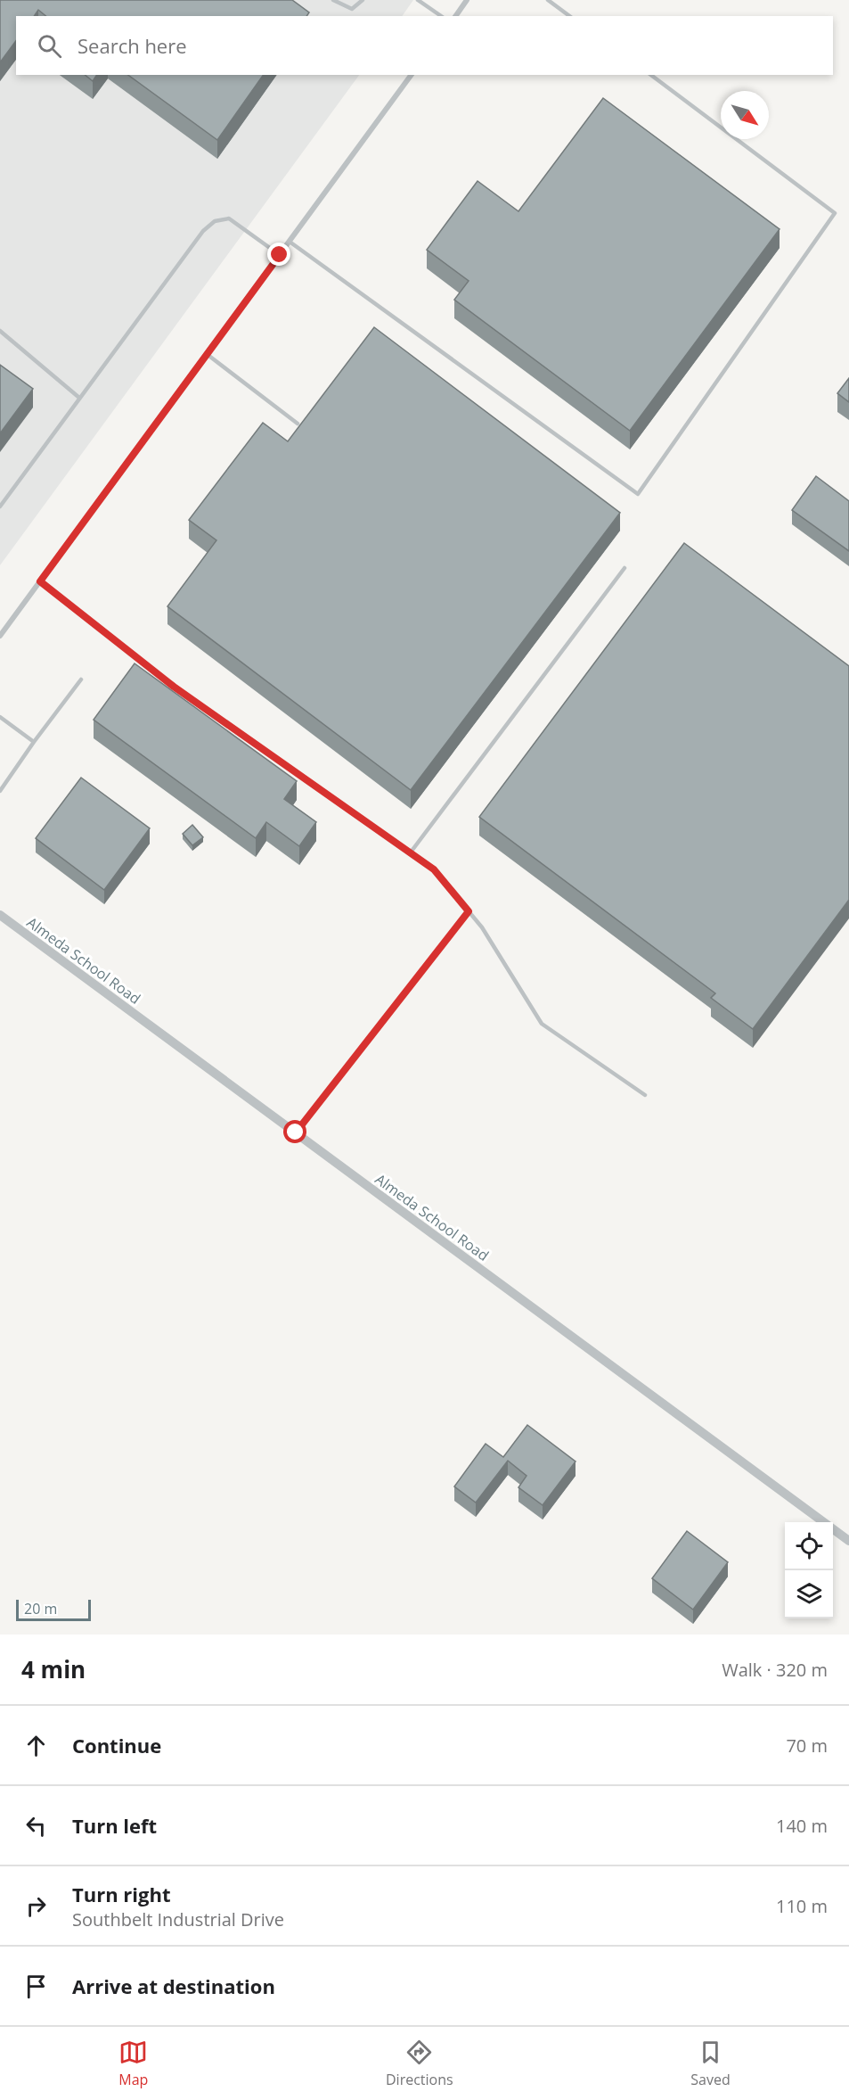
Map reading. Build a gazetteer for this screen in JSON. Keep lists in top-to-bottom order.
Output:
{
  "streets": {
    "street": ["Almeda School Road"]
  },
  "scale_bar": "20 m",
  "north": "bottom right",
  "page": {
    "search": "Search here",
    "scale": "20 m",
    "heading": ["4 min", "Walk · 320 m"],
    "list": [
      ["Continue", "70 m"],
      ["Turn left", "140 m"],
      ["Turn right", "Southbelt Industrial Drive", "110 m"],
      "Arrive at destination"
    ],
    "nav": ["Map", "Directions", "Saved"]
  }
}
